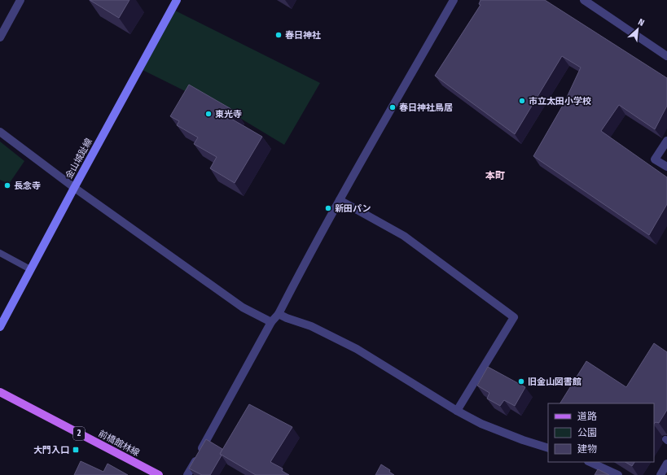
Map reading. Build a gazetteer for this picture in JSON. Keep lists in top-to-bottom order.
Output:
{
  "streets": {
    "main road": ["金山城趾線", "2", "前橋館林線"]
  },
  "districts": ["本町"],
  "places": {
    "other": [
      "春日神社",
      "市立太田小学校",
      "春日神社鳥居",
      "東光寺",
      "長念寺",
      "新田パン",
      "旧金山図書館"
    ],
    "transit": ["大門入口"]
  },
  "legend": ["道路", "公園", "建物"],
  "north": "top right"
}
